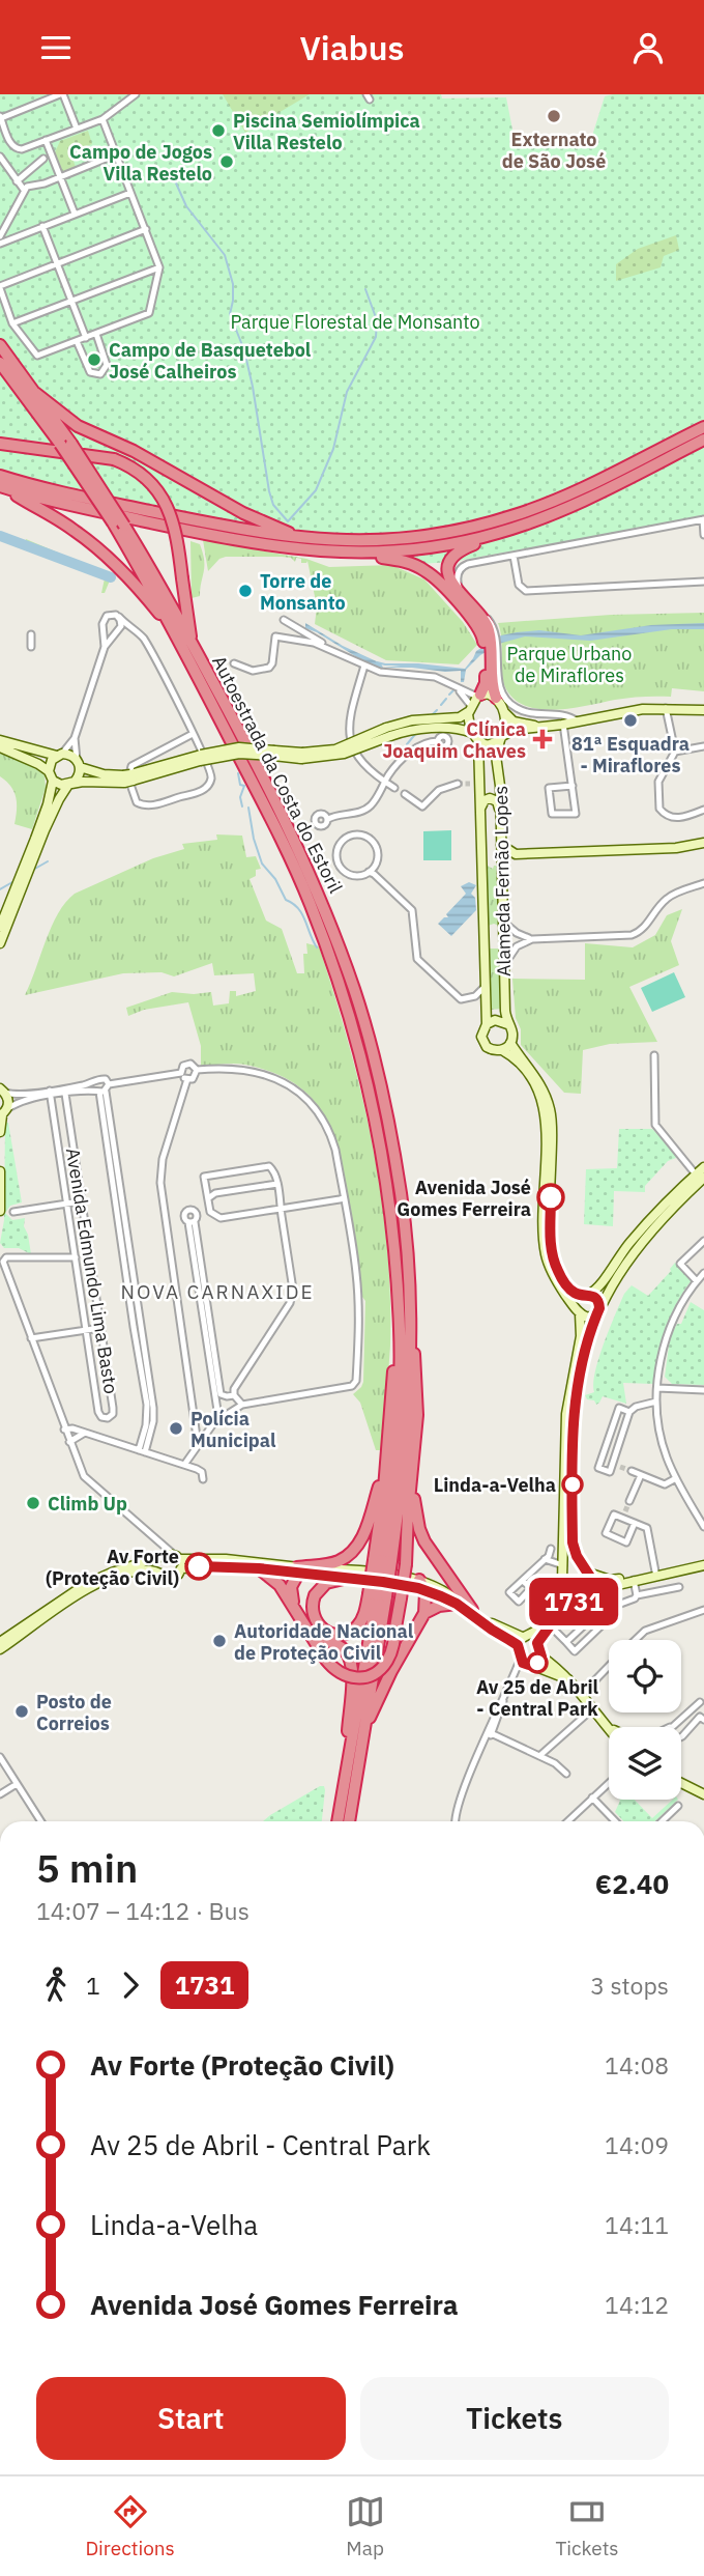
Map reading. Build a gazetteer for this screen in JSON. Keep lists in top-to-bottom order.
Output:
{
  "streets": {
    "highway": ["Autoestrada da Costa do Estoril"],
    "street": ["Alameda Fernão Lopes", "Avenida Edmundo Lima Basto"]
  },
  "districts": ["NOVA CARNAXIDE"],
  "parks": ["Parque Florestal de Monsanto", "Parque Urbano de Miraflores"],
  "places": {
    "other": [
      "Externato de São José",
      "Piscina Semiolímpica Villa Restelo",
      "Campo de Jogos Villa Restelo",
      "Campo de Basquetebol José Calheiros",
      "Torre de Monsanto",
      "81ª Esquadra - Miraflores",
      "Avenida José Gomes Ferreira",
      "Polícia Municipal",
      "Linda-a-Velha",
      "Climb Up",
      "Av Forte (Proteção Civil)",
      "Autoridade Nacional de Proteção Civil",
      "Av 25 de Abril - Central Park",
      "Posto de Correios"
    ],
    "health": ["Clínica Joaquim Chaves"]
  },
  "lines": ["bus line 1731"],
  "page": {
    "header": "Viabus",
    "on_map": "1731",
    "heading": ["5 min", "14:07 – 14:12 · Bus", "€2.40"],
    "legs": ["1", "1731", "3 stops"],
    "list": [
      {
        "name": "Av Forte (Proteção Civil)",
        "value": "14:08"
      },
      {
        "name": "Av 25 de Abril - Central Park",
        "value": "14:09"
      },
      {
        "name": "Linda-a-Velha",
        "value": "14:11"
      },
      {
        "name": "Avenida José Gomes Ferreira",
        "value": "14:12"
      }
    ],
    "buttons": ["Start", "Tickets"],
    "tabs": ["Directions", "Map", "Tickets"]
  }
}
